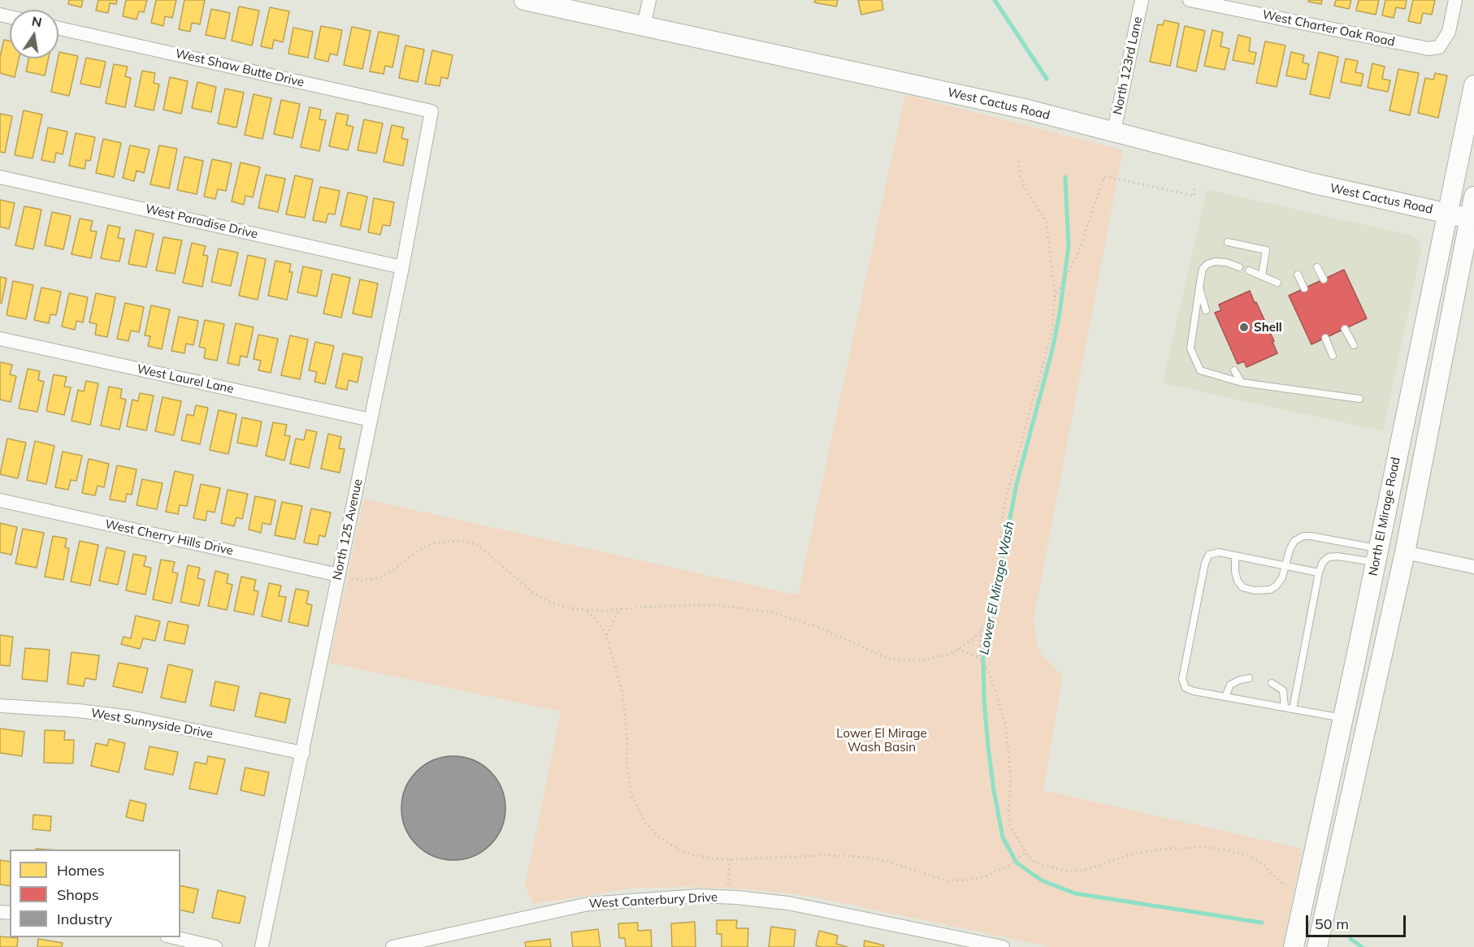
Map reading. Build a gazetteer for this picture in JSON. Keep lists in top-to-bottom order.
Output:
{
  "streets": {
    "main road": ["West Cactus Road", "North El Mirage Road"],
    "street": [
      "West Charter Oak Road",
      "North 123rd Lane",
      "West Shaw Butte Drive",
      "West Paradise Drive",
      "West Laurel Lane",
      "North 125 Avenue",
      "West Cherry Hills Drive",
      "West Sunnyside Drive",
      "West Canterbury Drive"
    ]
  },
  "crossings": [
    ["North 123rd Lane", "West Cactus Road"],
    ["West Shaw Butte Drive", "North 125 Avenue"],
    ["West Cactus Road", "North El Mirage Road"],
    ["West Paradise Drive", "North 125 Avenue"],
    ["West Laurel Lane", "North 125 Avenue"],
    ["North 125 Avenue", "West Cherry Hills Drive"],
    ["North 125 Avenue", "West Sunnyside Drive"]
  ],
  "water": ["Lower El Mirage Wash"],
  "parks": ["Lower El Mirage Wash Basin"],
  "places": ["Shell"],
  "legend": ["Homes", "Shops", "Industry"],
  "scale_bar": "50 m",
  "north": "top"
}
